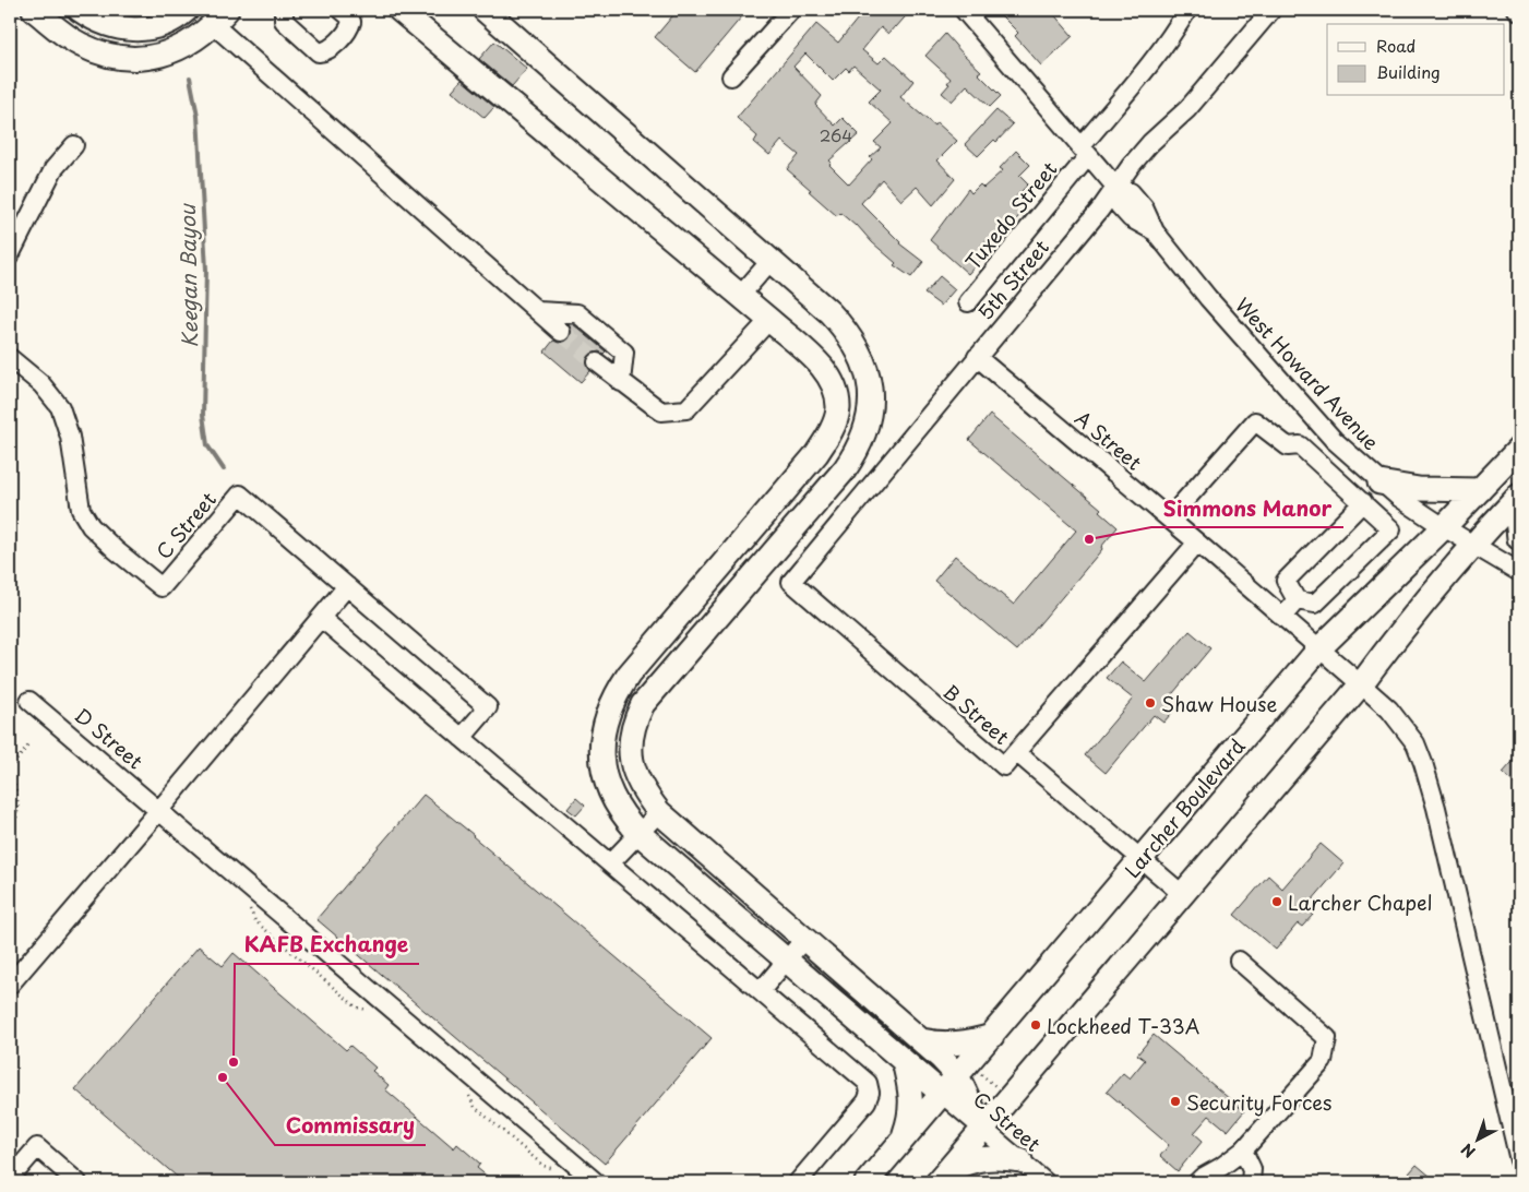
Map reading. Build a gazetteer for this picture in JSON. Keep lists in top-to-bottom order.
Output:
{
  "streets": {
    "main road": ["Larcher Boulevard"],
    "street": [
      "Tuxedo Street",
      "5th Street",
      "West Howard Avenue",
      "A Street",
      "C Street",
      "B Street",
      "D Street"
    ]
  },
  "crossings": [
    ["Tuxedo Street", "West Howard Avenue"],
    ["5th Street", "West Howard Avenue"],
    ["5th Street", "A Street"],
    ["5th Street", "B Street"],
    ["West Howard Avenue", "Larcher Boulevard"],
    ["A Street", "Larcher Boulevard"],
    ["C Street", "Larcher Boulevard"],
    ["B Street", "Larcher Boulevard"]
  ],
  "water": ["Keegan Bayou"],
  "places": [
    "Simmons Manor",
    "Shaw House",
    "Larcher Chapel",
    "Lockheed T-33A",
    "KAFB Exchange",
    "Commissary",
    "Security Forces"
  ],
  "house_numbers": ["264"],
  "legend": ["Road", "Building"],
  "north": "bottom left"
}
